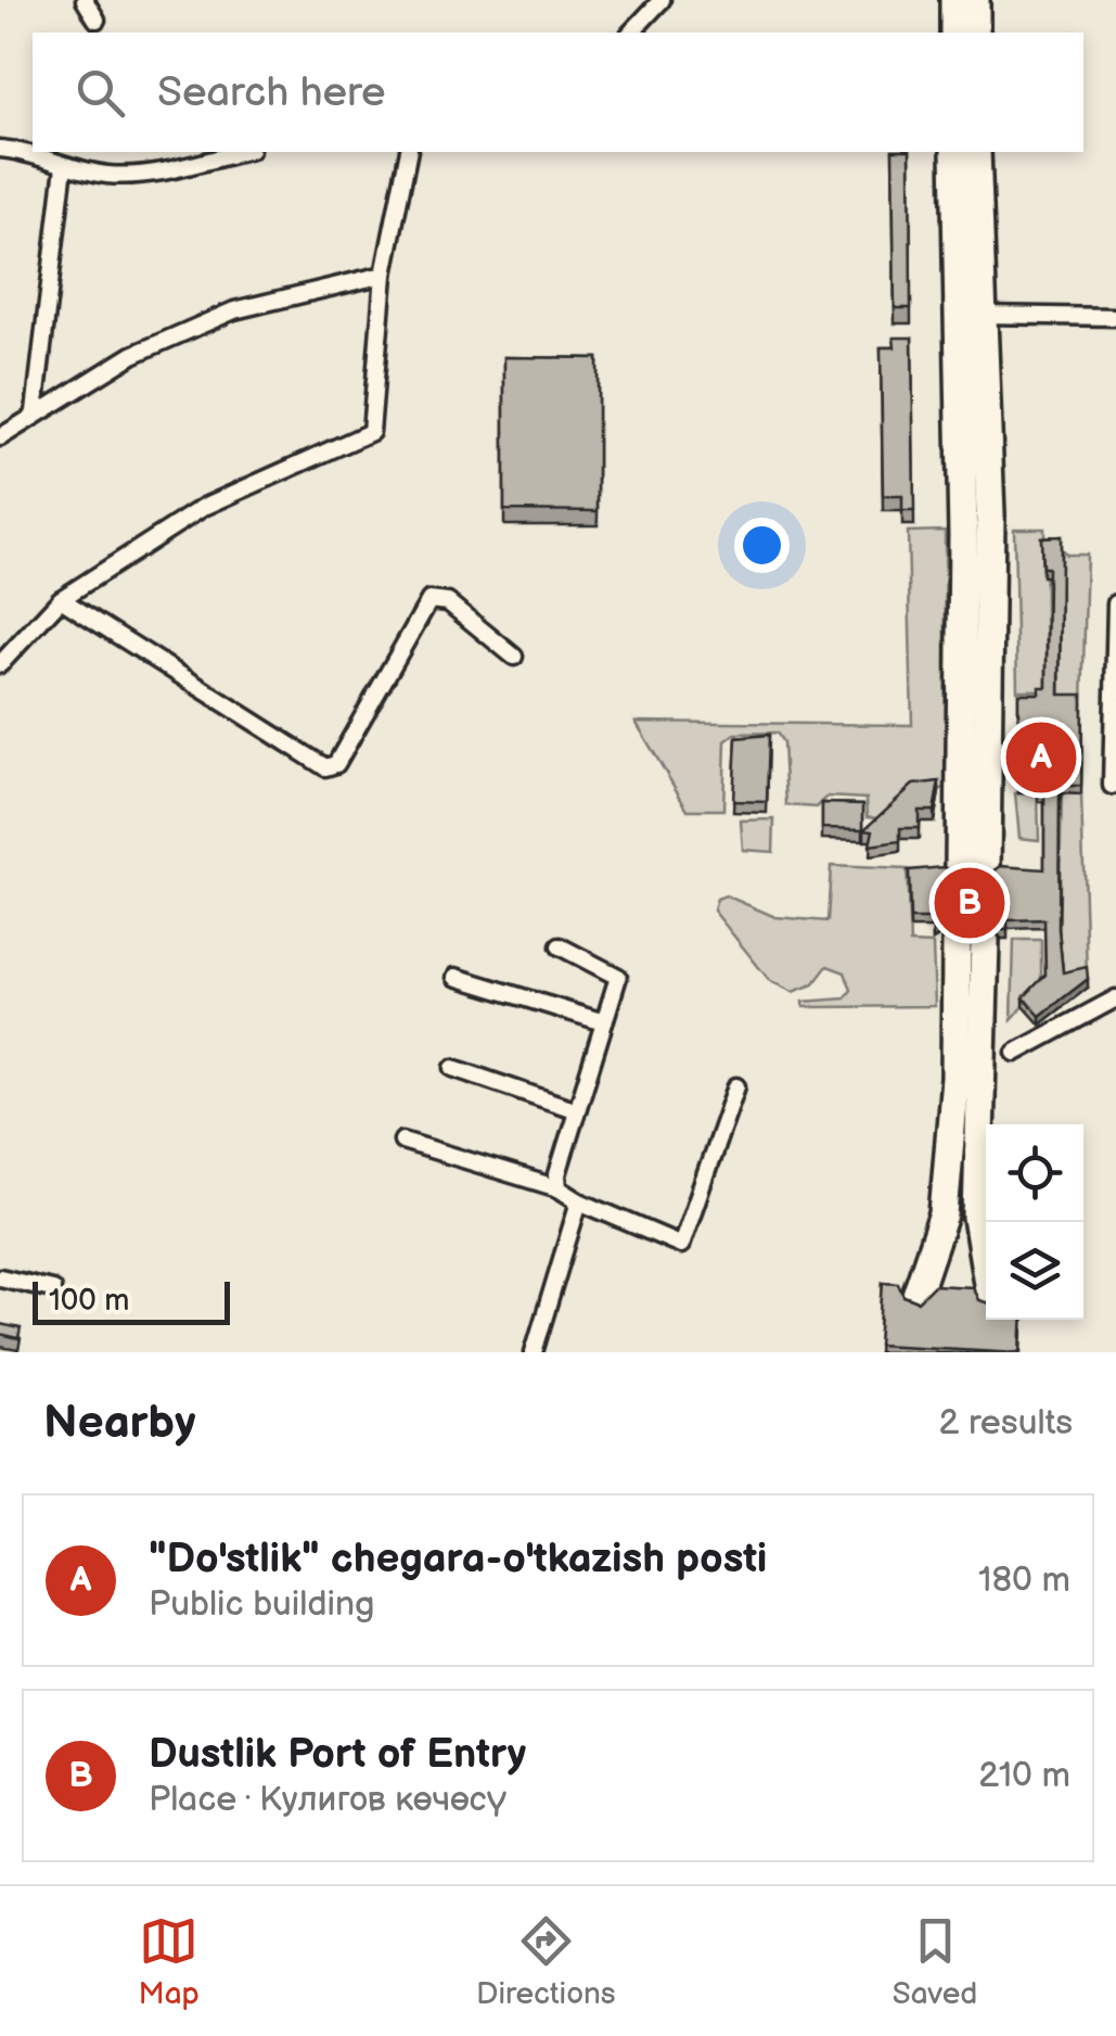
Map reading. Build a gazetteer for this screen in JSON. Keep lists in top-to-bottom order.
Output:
{
  "scale_bar": "100 m",
  "page": {
    "search": "Search here",
    "pins": ["A", "B"],
    "scale": "100 m",
    "heading": ["Nearby", "2 results"],
    "list": [
      {
        "mark": "A",
        "name": "\"Do'stlik\" chegara-o'tkazish posti",
        "note": "Public building",
        "value": "180 m"
      },
      {
        "mark": "B",
        "name": "Dustlik Port of Entry",
        "note": "Place · Кулигов көчөсү",
        "value": "210 m"
      }
    ],
    "nav": ["Map", "Directions", "Saved"]
  }
}
